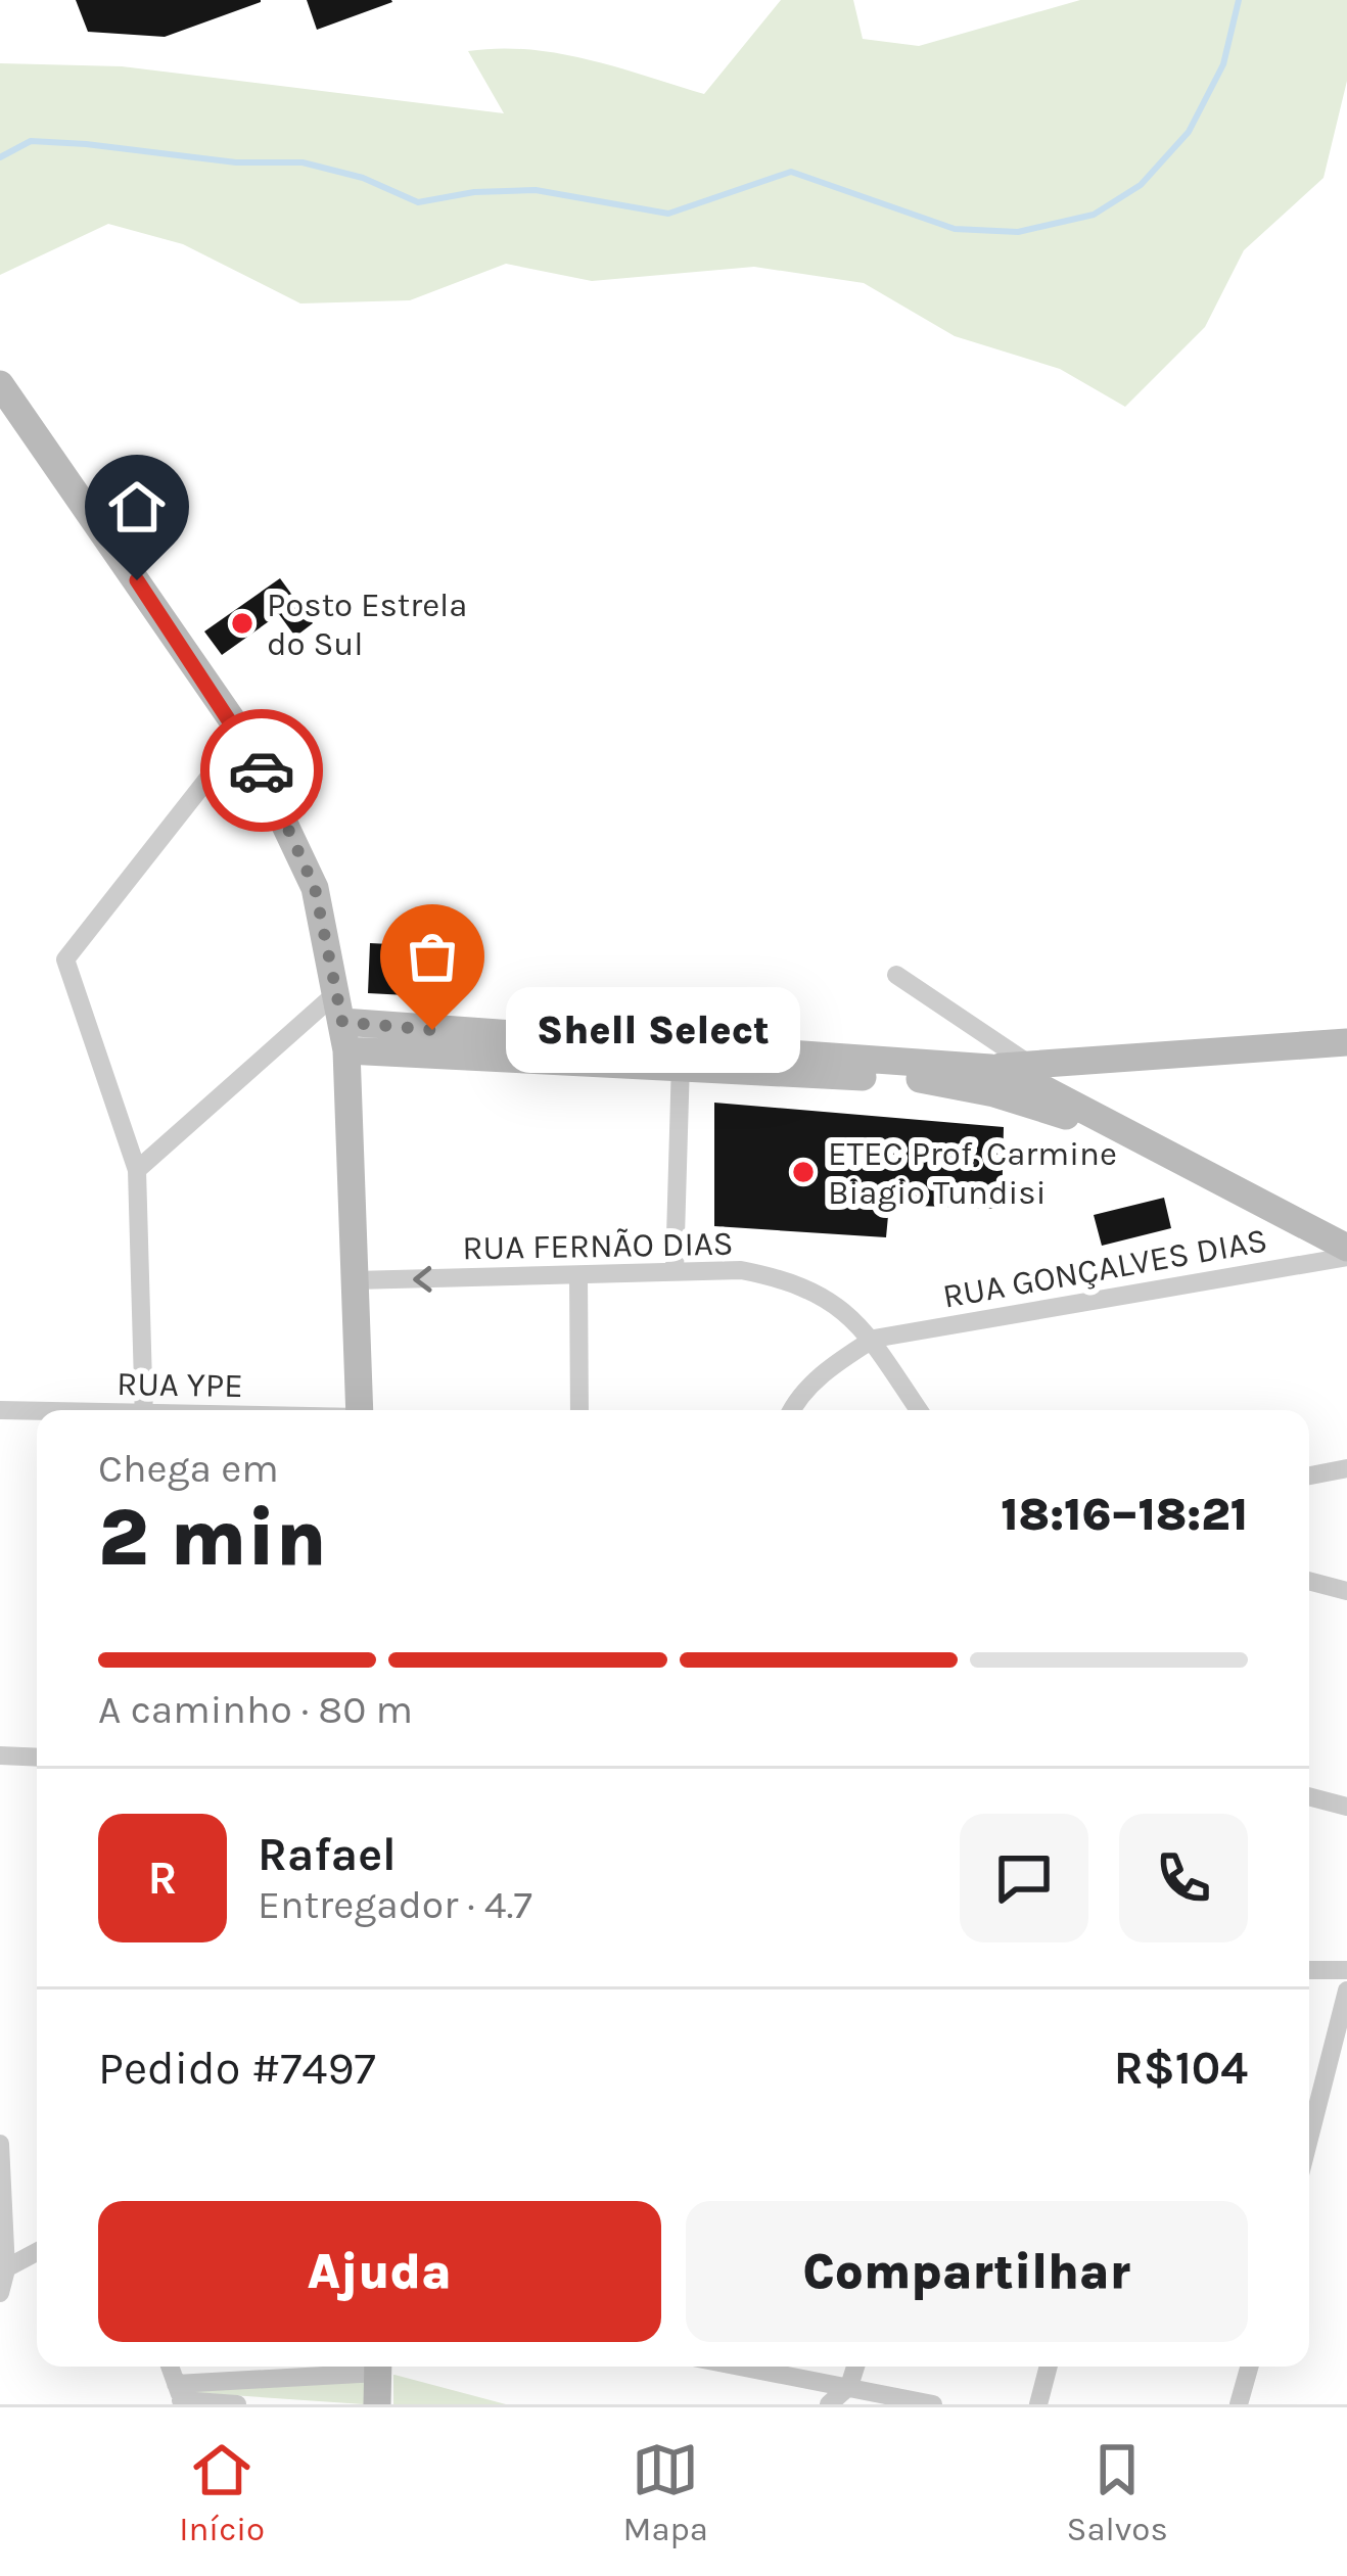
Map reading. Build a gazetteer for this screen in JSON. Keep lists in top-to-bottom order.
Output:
{
  "streets": {
    "street": ["RUA FERNÃO DIAS", "RUA GONÇALVES DIAS", "RUA YPE"]
  },
  "crossings": [
    ["RUA FERNÃO DIAS", "RUA GONÇALVES DIAS"]
  ],
  "one_way": ["RUA FERNÃO DIAS"],
  "places": ["Posto Estrela do Sul", "Shell Select", "ETEC Prof. Carmine Biagio Tundisi"],
  "page": {
    "bubble": "Shell Select",
    "heading": ["2 min", "Chega em", "18:16–18:21"],
    "panel": [
      "Rafael",
      "Entregador · 4.7",
      "Pedido #7497",
      "R$104"
    ],
    "bar": "A caminho · 80 m",
    "round": "R",
    "buttons": ["Ajuda", "Compartilhar"],
    "tabs": ["Início", "Mapa", "Salvos"]
  }
}
